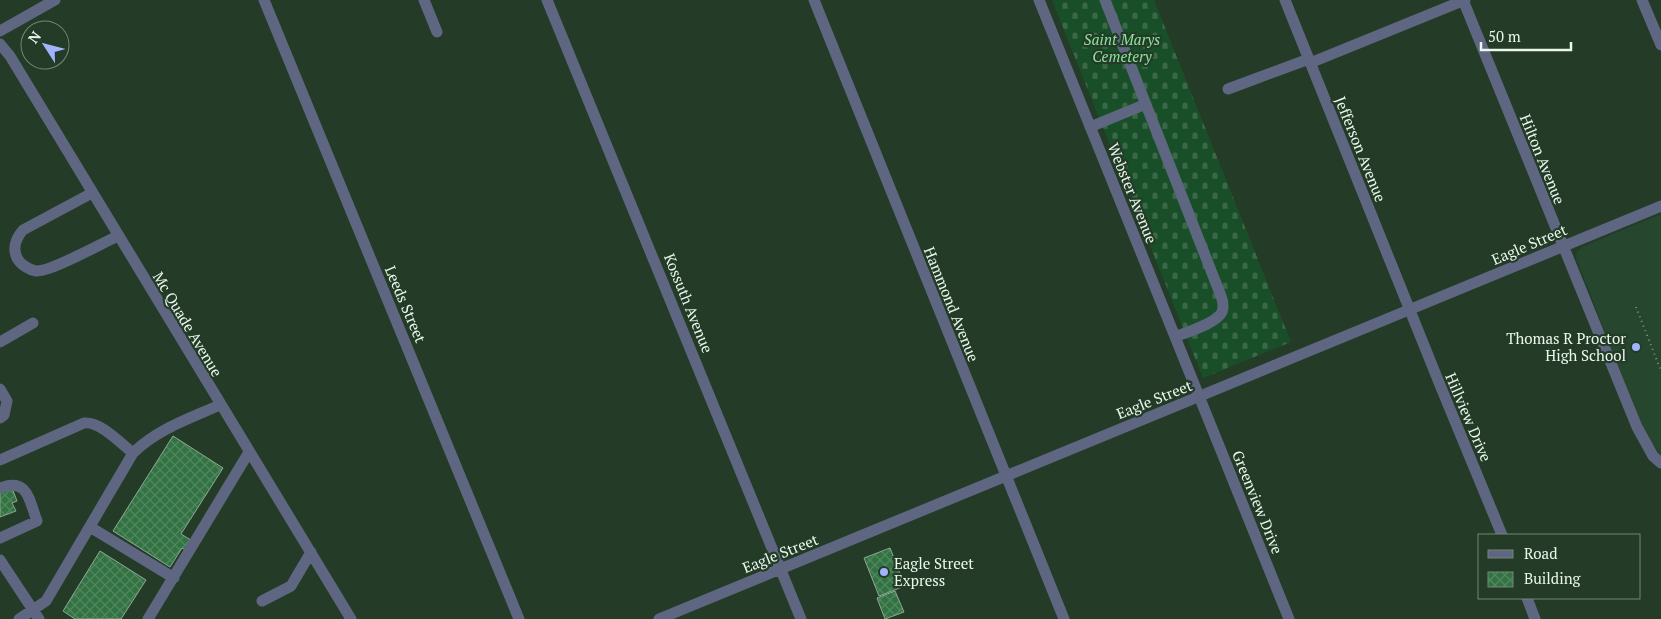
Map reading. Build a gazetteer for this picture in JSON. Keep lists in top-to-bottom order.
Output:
{
  "streets": {
    "street": [
      "Jefferson Avenue",
      "Hilton Avenue",
      "Webster Avenue",
      "Eagle Street",
      "Kossuth Avenue",
      "Leeds Street",
      "Hammond Avenue",
      "Mc Quade Avenue",
      "Hillview Drive",
      "Greenview Drive"
    ]
  },
  "crossings": [
    ["Jefferson Avenue", "Eagle Street"],
    ["Jefferson Avenue", "Hillview Drive"],
    ["Hilton Avenue", "Eagle Street"],
    ["Webster Avenue", "Eagle Street"],
    ["Webster Avenue", "Greenview Drive"],
    ["Eagle Street", "Kossuth Avenue"],
    ["Eagle Street", "Hammond Avenue"],
    ["Eagle Street", "Hillview Drive"],
    ["Eagle Street", "Greenview Drive"]
  ],
  "parks": ["Saint Marys Cemetery"],
  "places": ["Thomas R Proctor High School", "Eagle Street Express"],
  "legend": ["Road", "Building"],
  "scale_bar": "50 m",
  "north": "top left"
}
